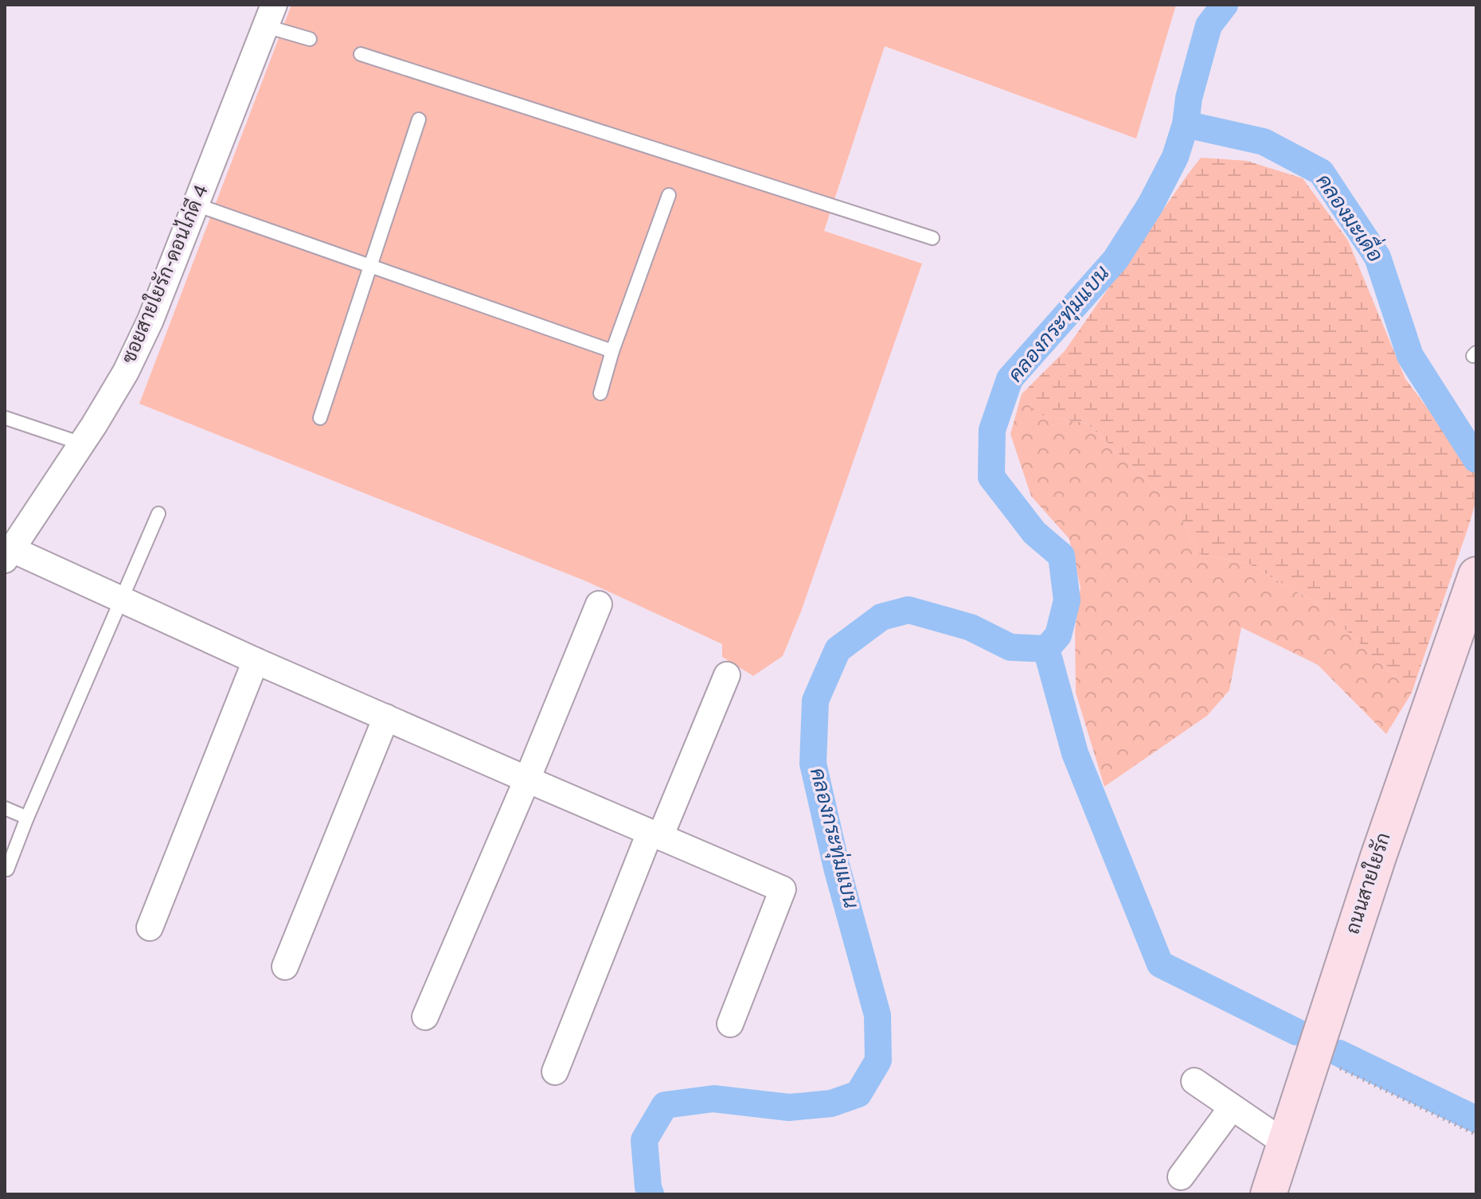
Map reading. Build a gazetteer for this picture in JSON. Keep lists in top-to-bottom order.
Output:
{
  "streets": {
    "street": ["ซอยสายใยรัก-ดอนไก่ดี 4", "ถนนสายใยรัก"]
  },
  "water": ["คลองมะเดื่อ", "คลองกระทุ่มแบน"]
}
